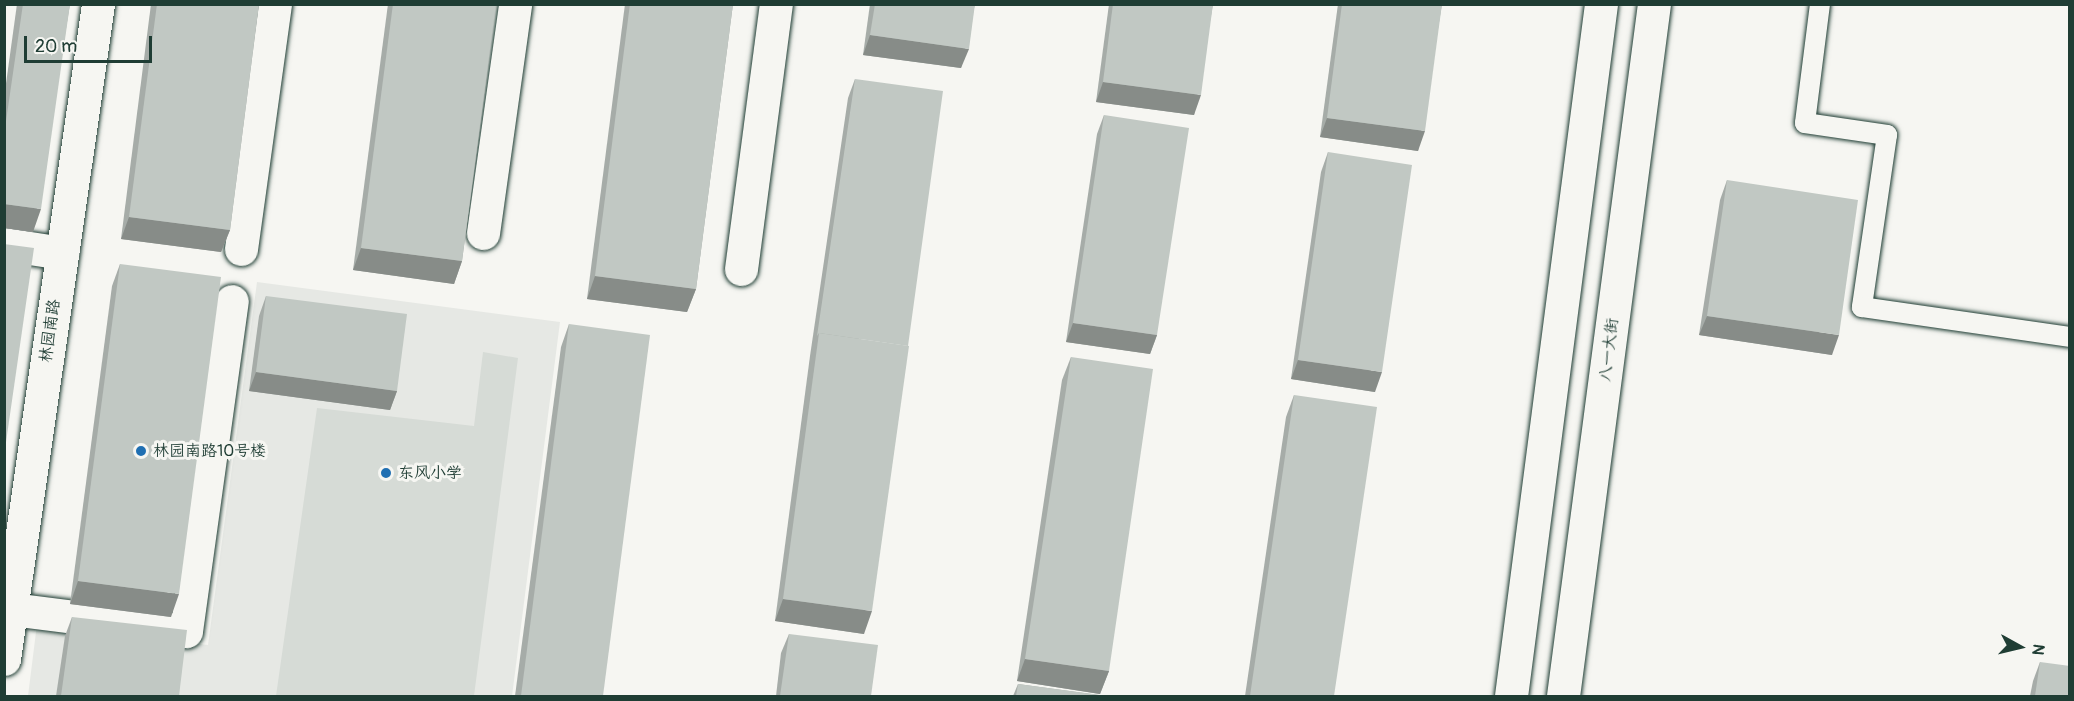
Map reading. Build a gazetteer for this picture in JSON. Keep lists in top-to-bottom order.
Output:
{
  "streets": {
    "street": ["林园南路", "八一大街"]
  },
  "places": ["林园南路10号楼", "东风小学"],
  "scale_bar": "20 m",
  "north": "right"
}
